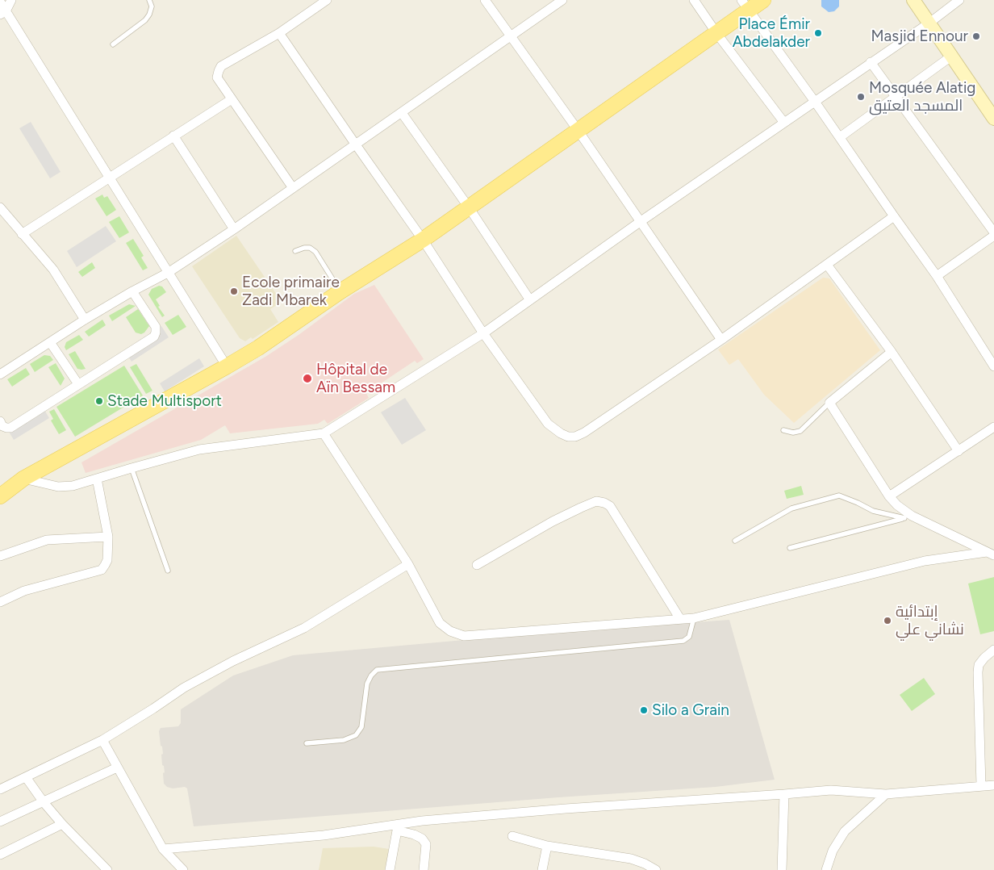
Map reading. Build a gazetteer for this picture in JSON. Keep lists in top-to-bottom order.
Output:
{
  "places": [
    "Place Émir Abdelakder",
    "Masjid Ennour",
    "Mosquée Alatig المسجد العتيق",
    "Ecole primaire Zadi Mbarek",
    "Hôpital de Aïn Bessam",
    "Stade Multisport",
    "إبتدائية نشاني علي",
    "Silo a Grain"
  ]
}
